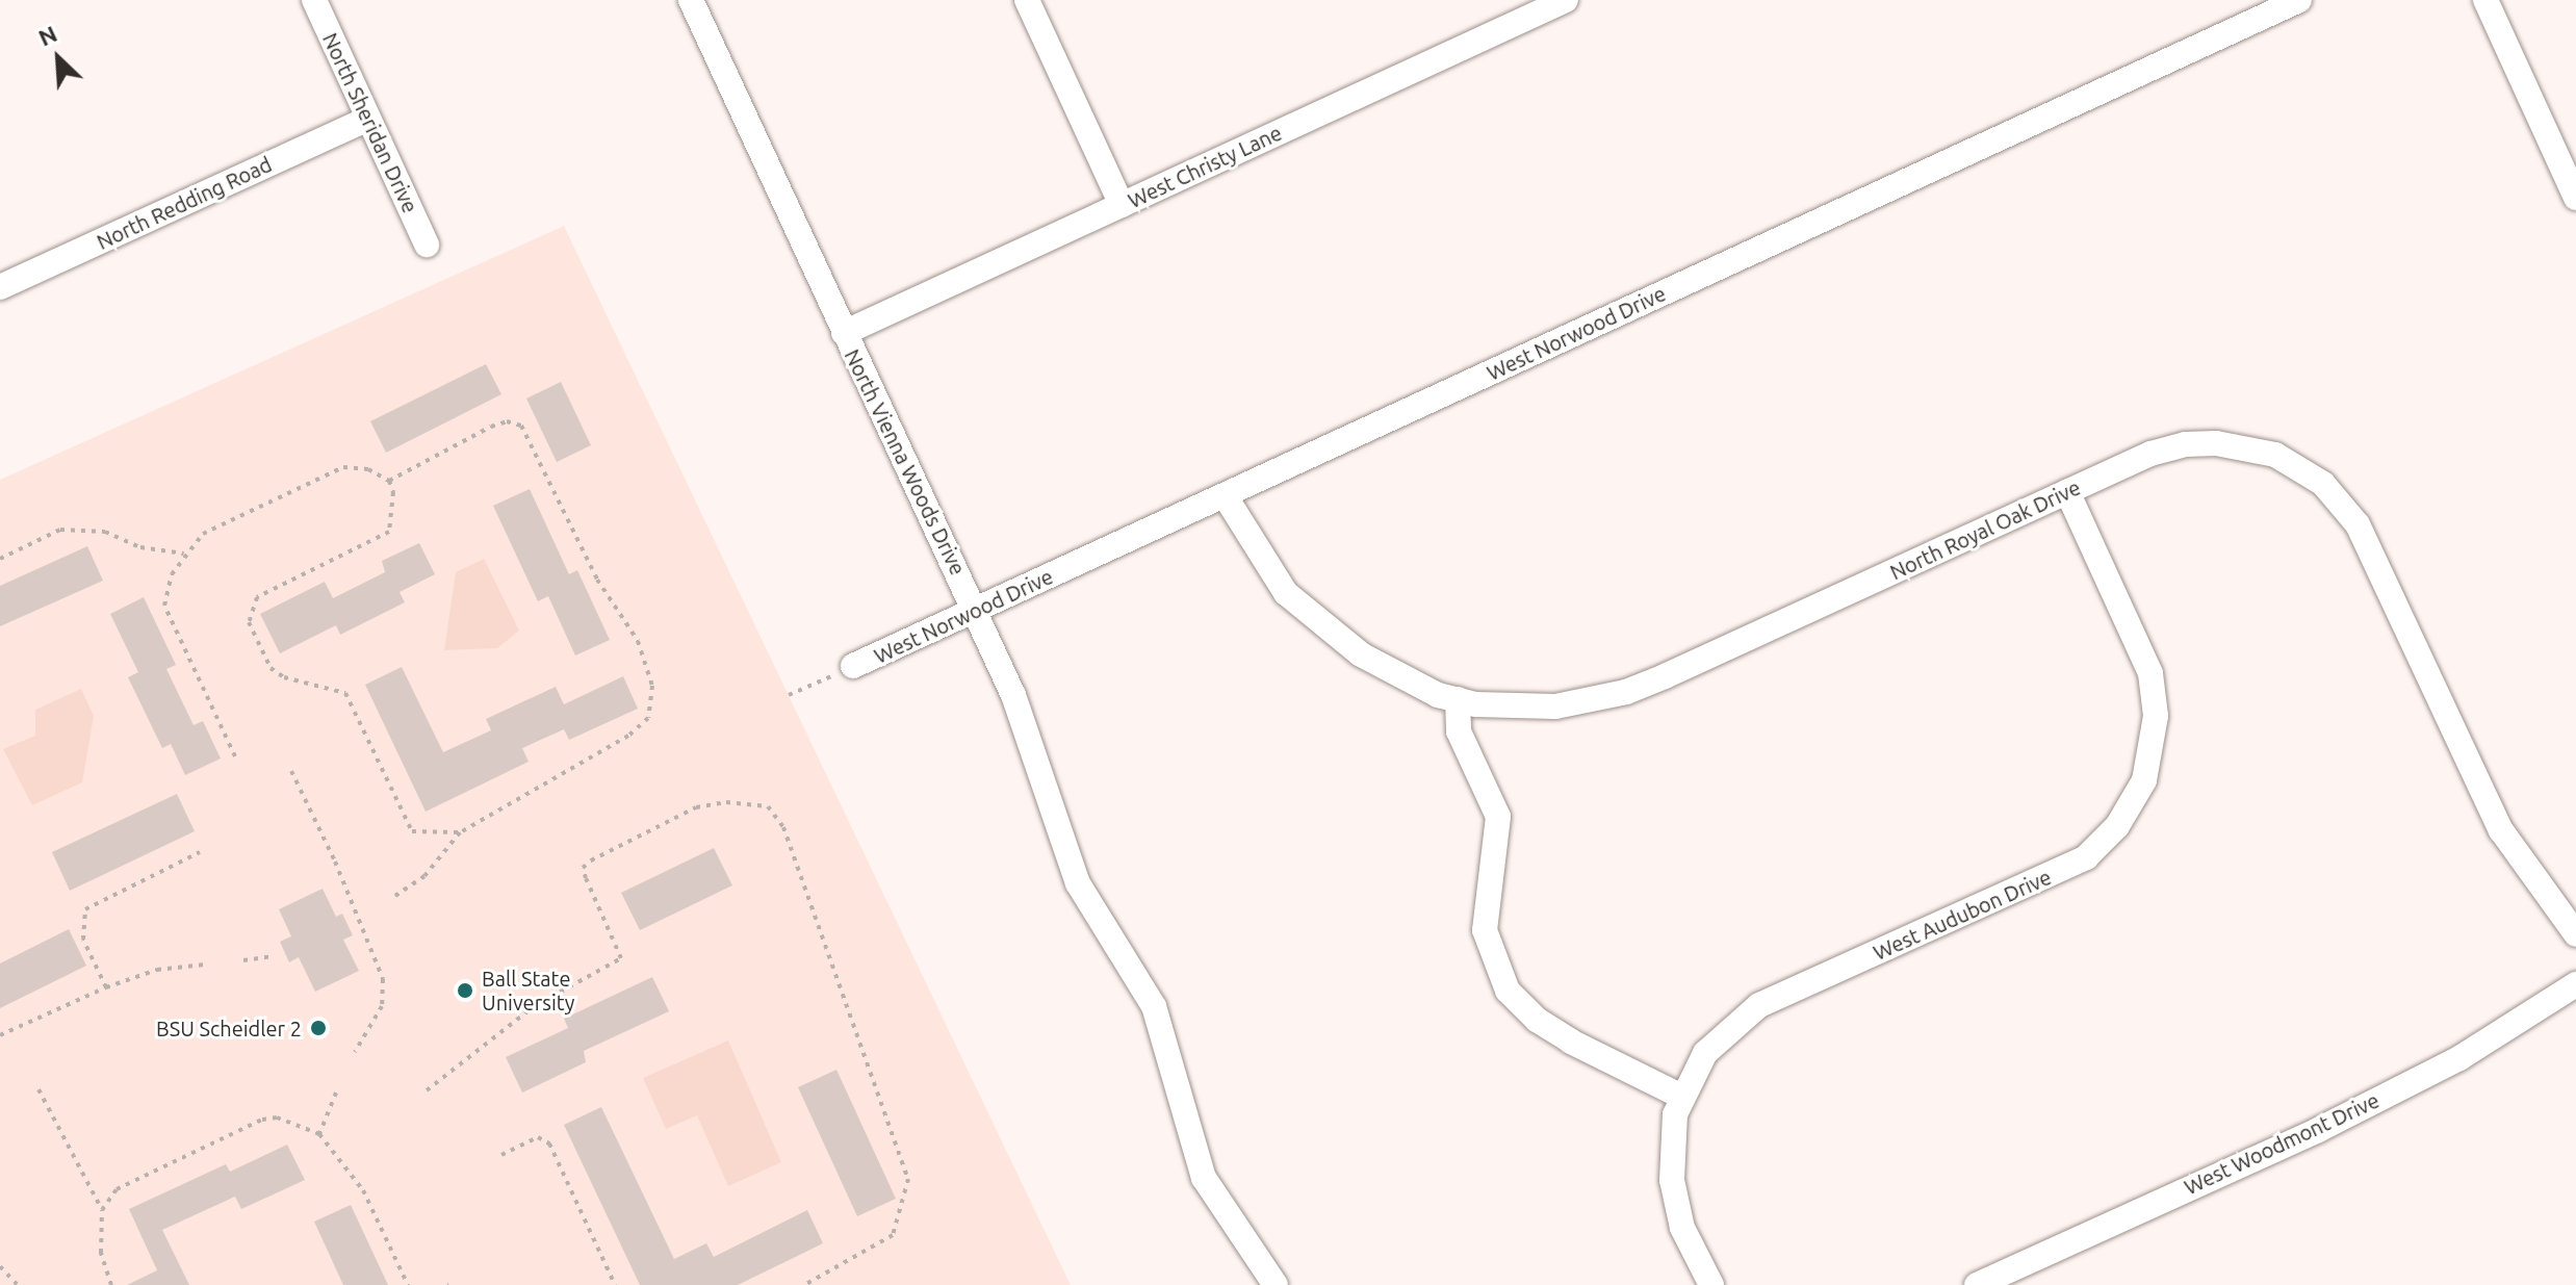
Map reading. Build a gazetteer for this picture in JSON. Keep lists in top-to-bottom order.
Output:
{
  "streets": {
    "street": [
      "North Sheridan Drive",
      "West Christy Lane",
      "North Redding Road",
      "West Norwood Drive",
      "North Vienna Woods Drive",
      "North Royal Oak Drive",
      "West Audubon Drive",
      "West Woodmont Drive"
    ]
  },
  "crossings": [
    ["North Sheridan Drive", "North Redding Road"],
    ["West Christy Lane", "North Vienna Woods Drive"],
    ["West Norwood Drive", "North Vienna Woods Drive"],
    ["West Norwood Drive", "North Royal Oak Drive"],
    ["North Royal Oak Drive", "West Audubon Drive"]
  ],
  "places": ["Ball State University", "BSU Scheidler 2"],
  "north": "top left"
}
